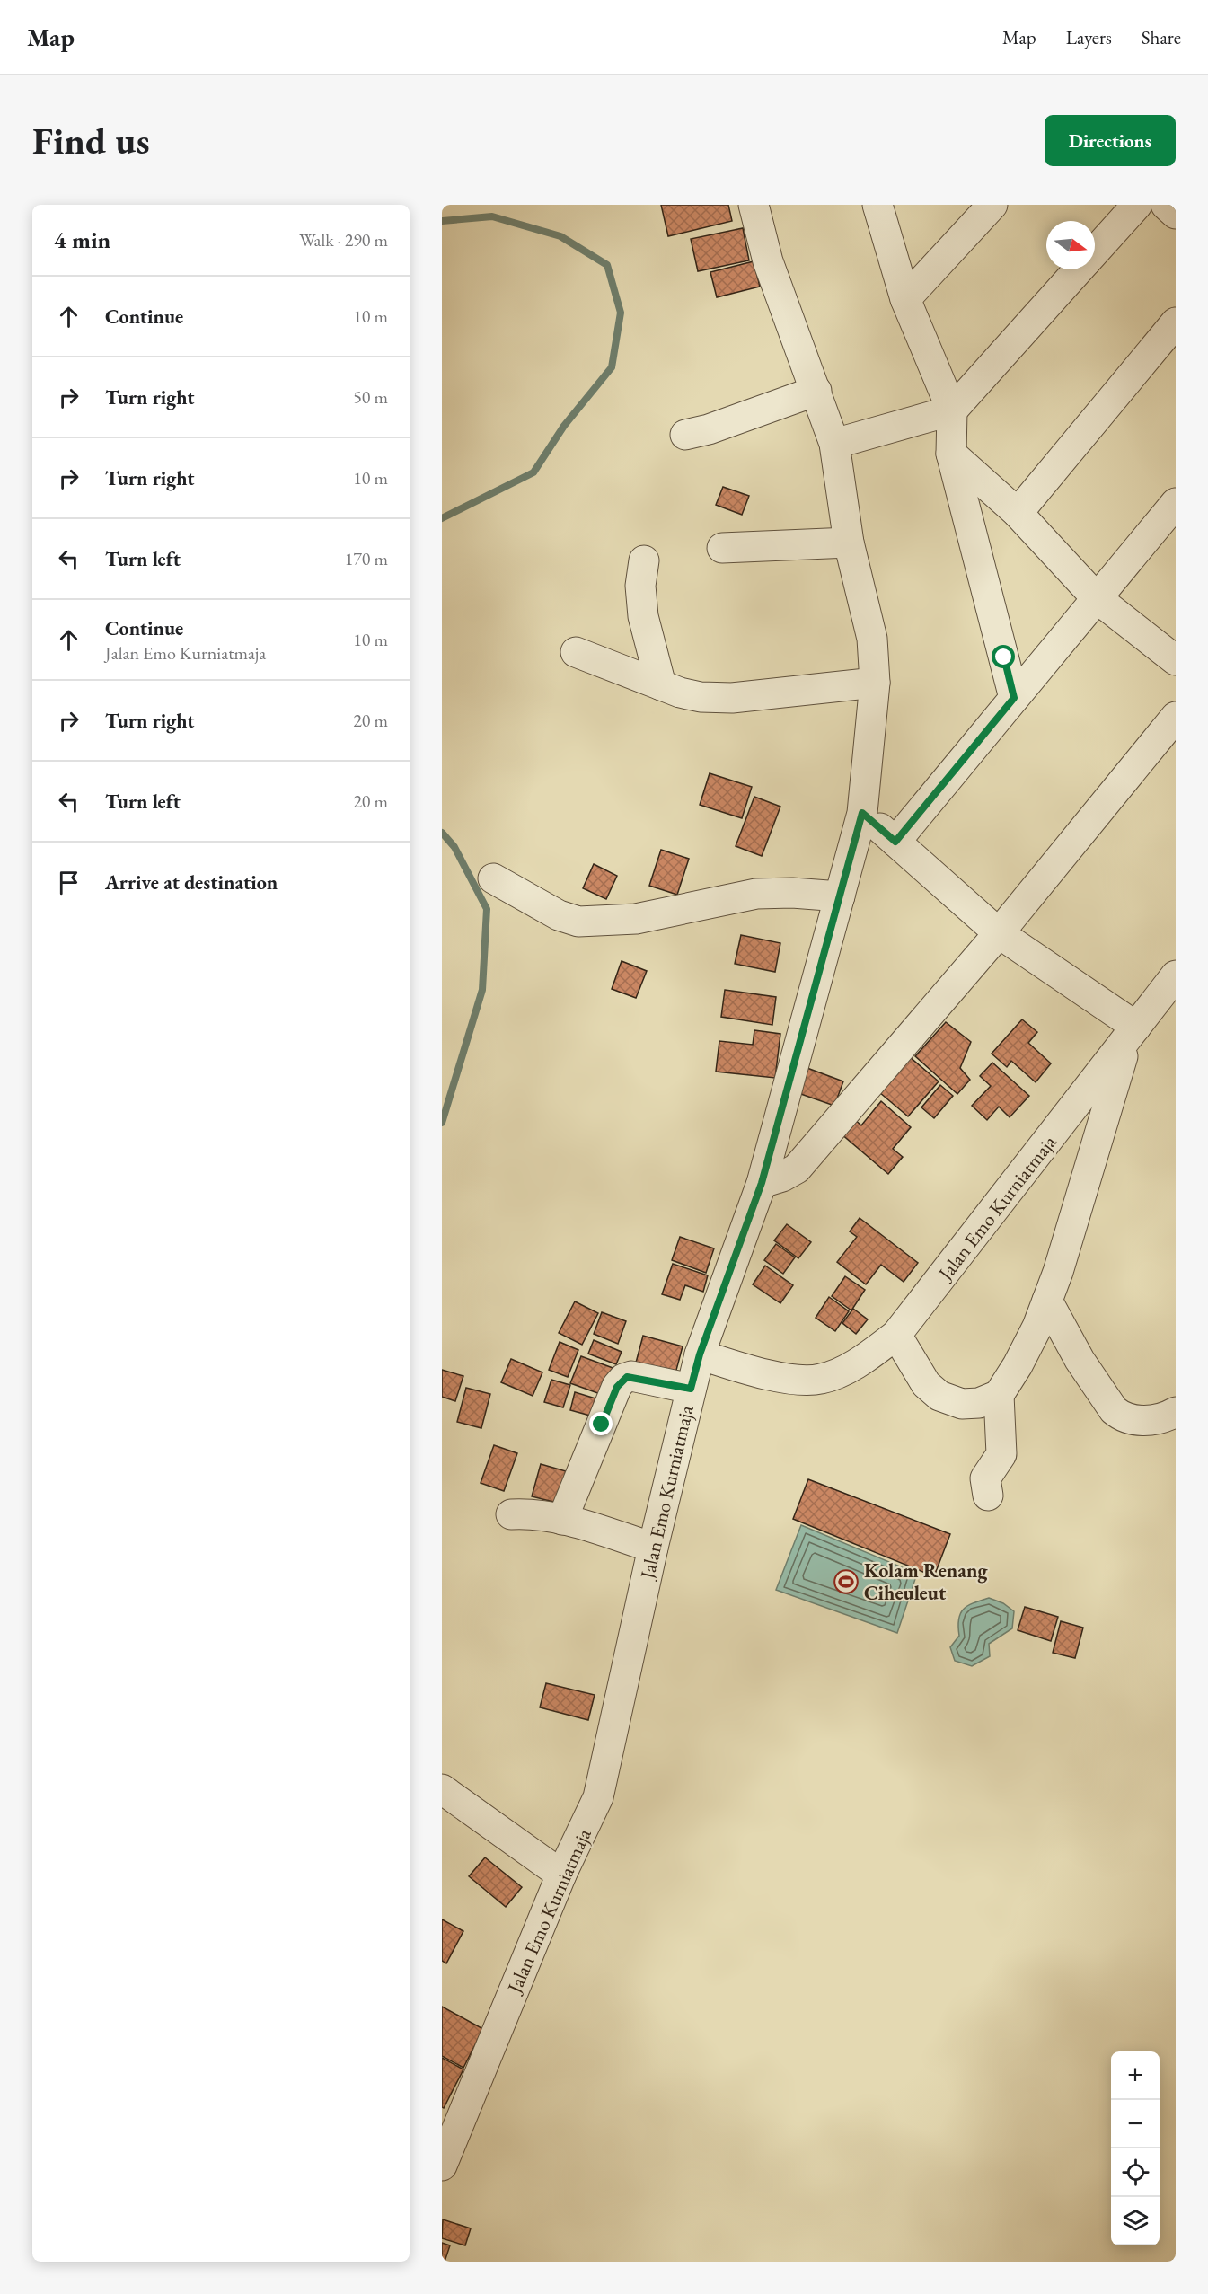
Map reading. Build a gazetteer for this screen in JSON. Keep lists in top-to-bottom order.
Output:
{
  "streets": {
    "street": ["Jalan Emo Kurniatmaja"]
  },
  "places": {
    "sports": ["Kolam Renang Ciheuleut"]
  },
  "north": "right",
  "page": {
    "header": "Map",
    "nav": ["Map", "Layers", "Share"],
    "buttons": "Directions",
    "title": "Find us",
    "heading": ["4 min", "Walk · 290 m"],
    "list": [
      ["Continue", "10 m"],
      ["Turn right", "50 m"],
      ["Turn right", "10 m"],
      ["Turn left", "170 m"],
      ["Continue", "Jalan Emo Kurniatmaja", "10 m"],
      ["Turn right", "20 m"],
      ["Turn left", "20 m"],
      "Arrive at destination"
    ],
    "map_buttons": ["+", "−"]
  }
}
